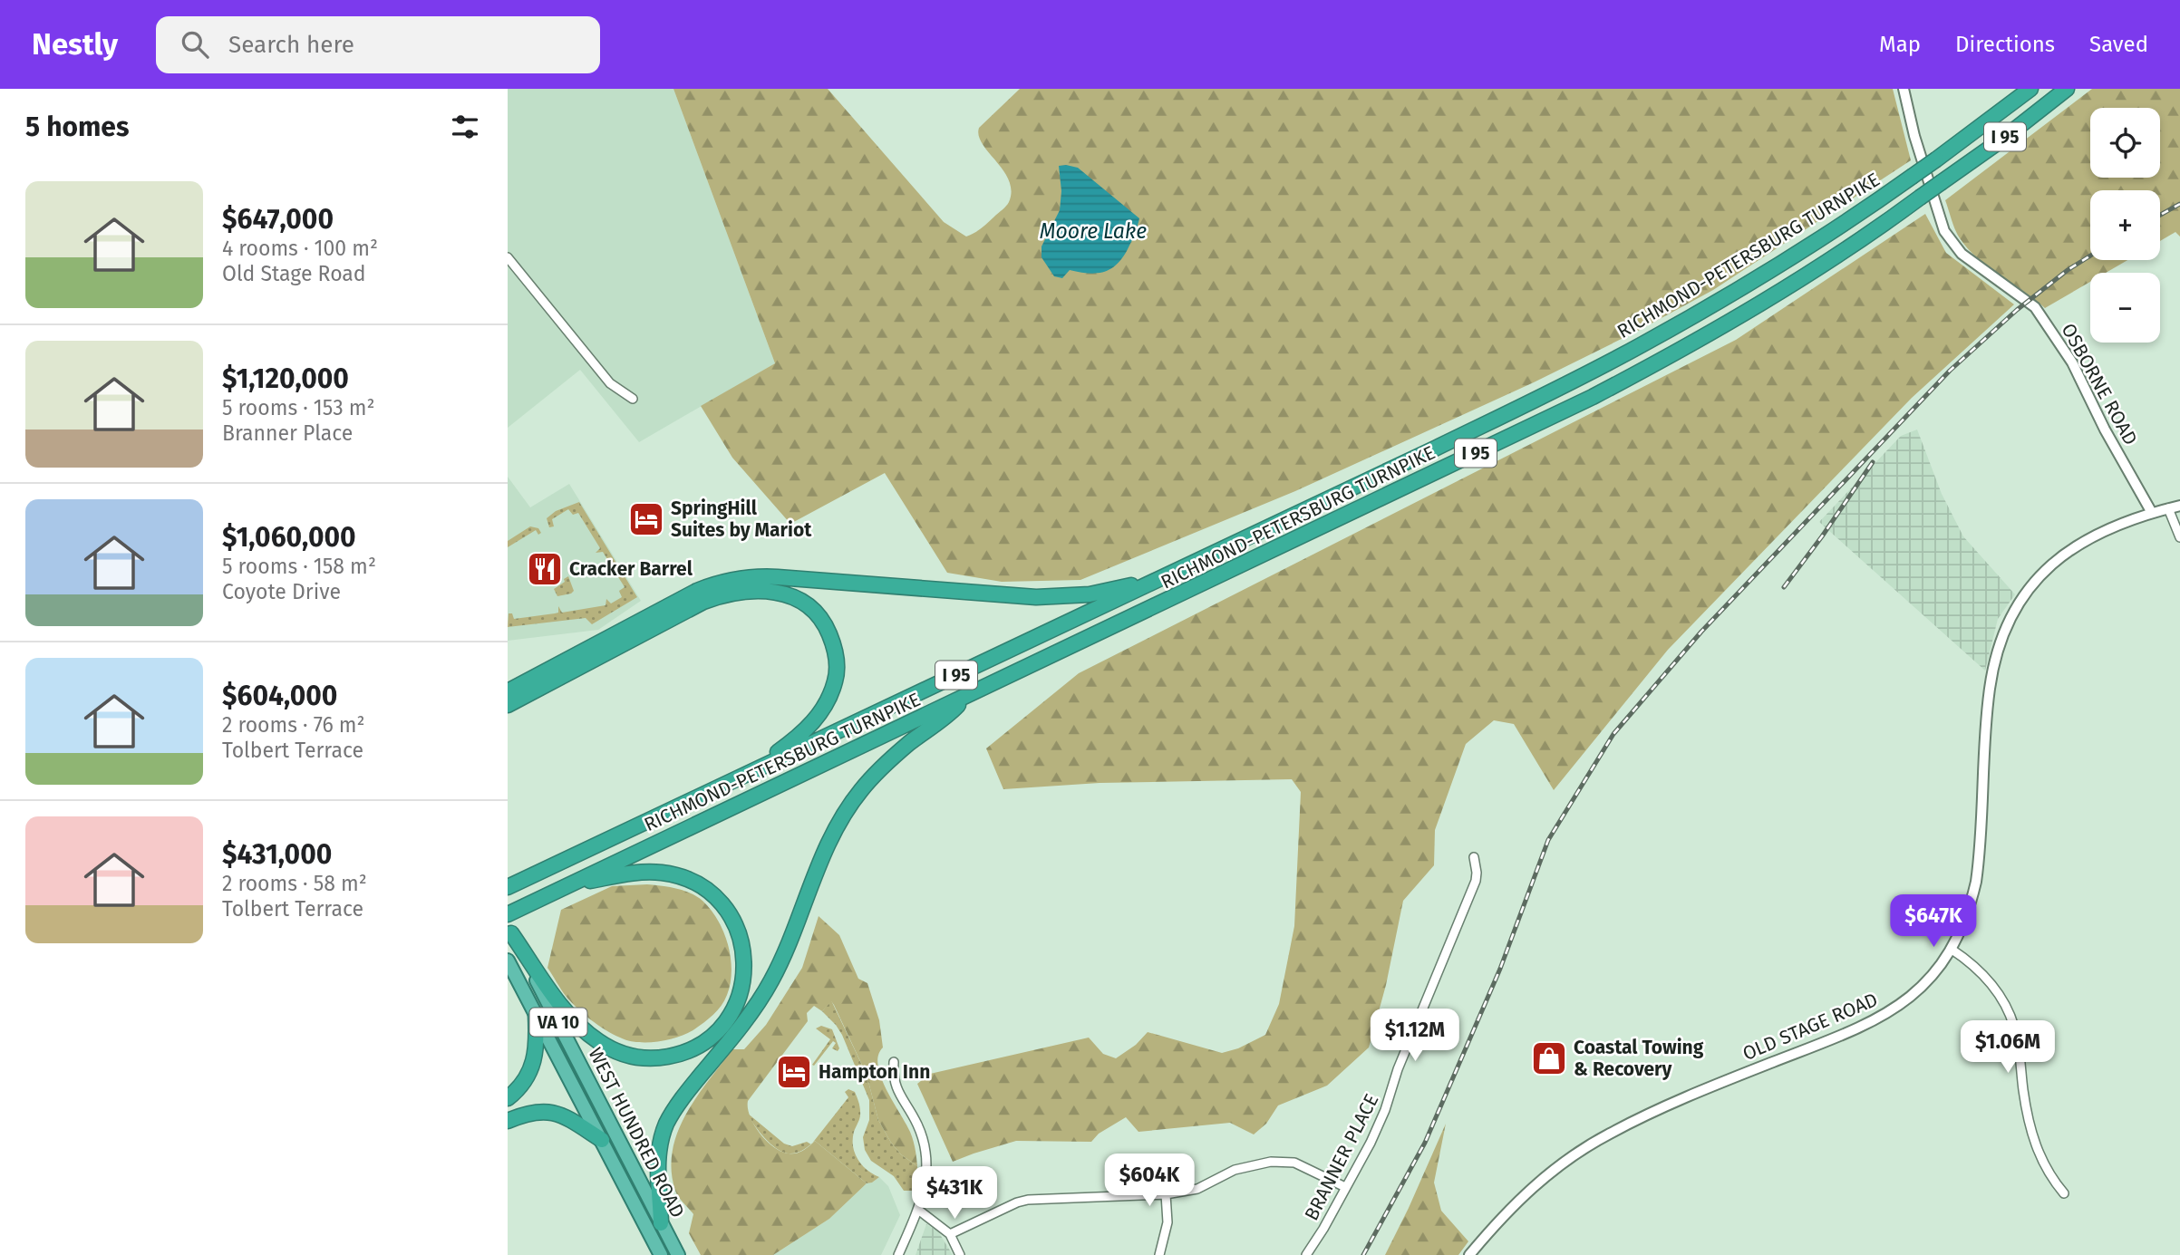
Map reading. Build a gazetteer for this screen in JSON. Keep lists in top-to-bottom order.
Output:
{
  "streets": {
    "highway": [
      "I 95",
      "RICHMOND-PETERSBURG TURNPIKE",
      "VA 10",
      "WEST HUNDRED ROAD"
    ],
    "street": ["OSBORNE ROAD", "OLD STAGE ROAD", "BRANNER PLACE"]
  },
  "crossings": [
    ["OSBORNE ROAD", "OLD STAGE ROAD"]
  ],
  "water": ["Moore Lake"],
  "places": {
    "hotel": ["SpringHill Suites by Mariot", "Hampton Inn"],
    "restaurant": ["Cracker Barrel"],
    "shop": ["Coastal Towing & Recovery"]
  },
  "page": {
    "header": "Nestly",
    "search": "Search here",
    "nav": ["Map", "Directions", "Saved"],
    "heading": "5 homes",
    "map_buttons": ["+", "−"],
    "list": [
      {
        "name": "$647,000",
        "note": "4 rooms · 100 m² · Old Stage Road"
      },
      {
        "name": "$1,120,000",
        "note": "5 rooms · 153 m² · Branner Place"
      },
      {
        "name": "$1,060,000",
        "note": "5 rooms · 158 m² · Coyote Drive"
      },
      {
        "name": "$604,000",
        "note": "2 rooms · 76 m² · Tolbert Terrace"
      },
      {
        "name": "$431,000",
        "note": "2 rooms · 58 m² · Tolbert Terrace"
      }
    ],
    "price": [
      "$647K",
      "$1.12M",
      "$1.06M",
      "$604K",
      "$431K"
    ]
  }
}
